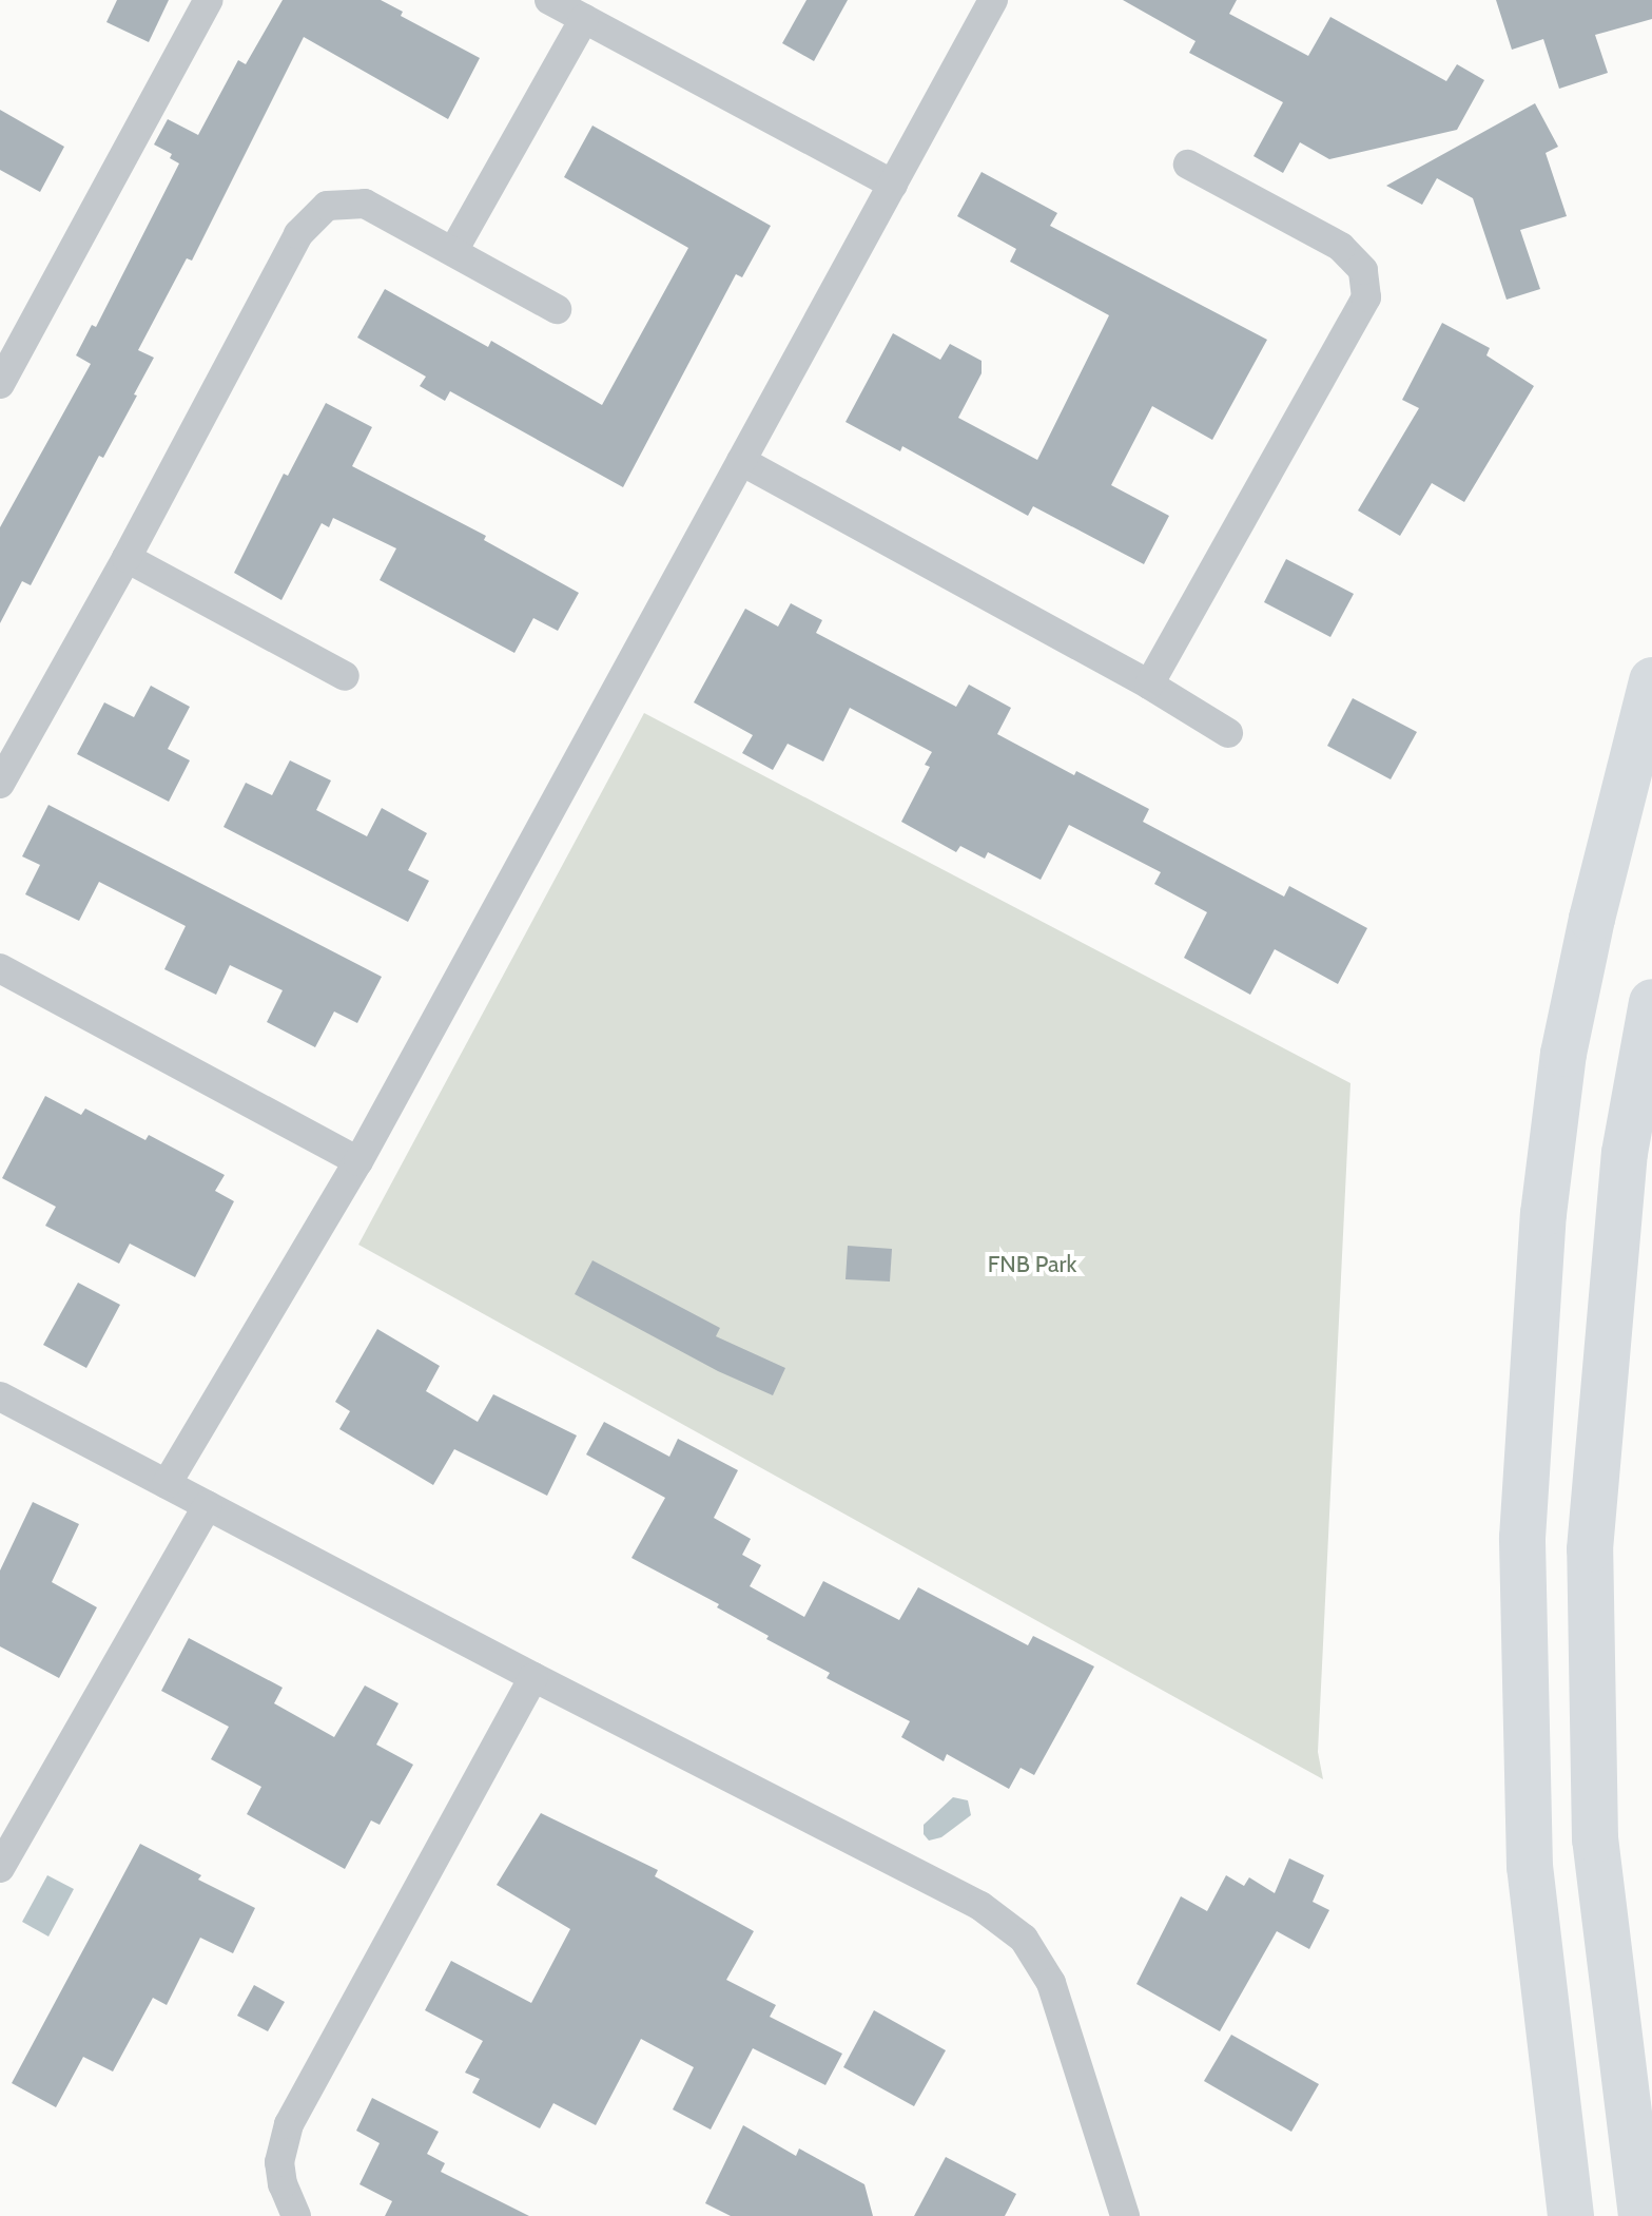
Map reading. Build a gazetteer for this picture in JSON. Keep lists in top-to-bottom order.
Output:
{
  "parks": ["FNB Park"]
}
